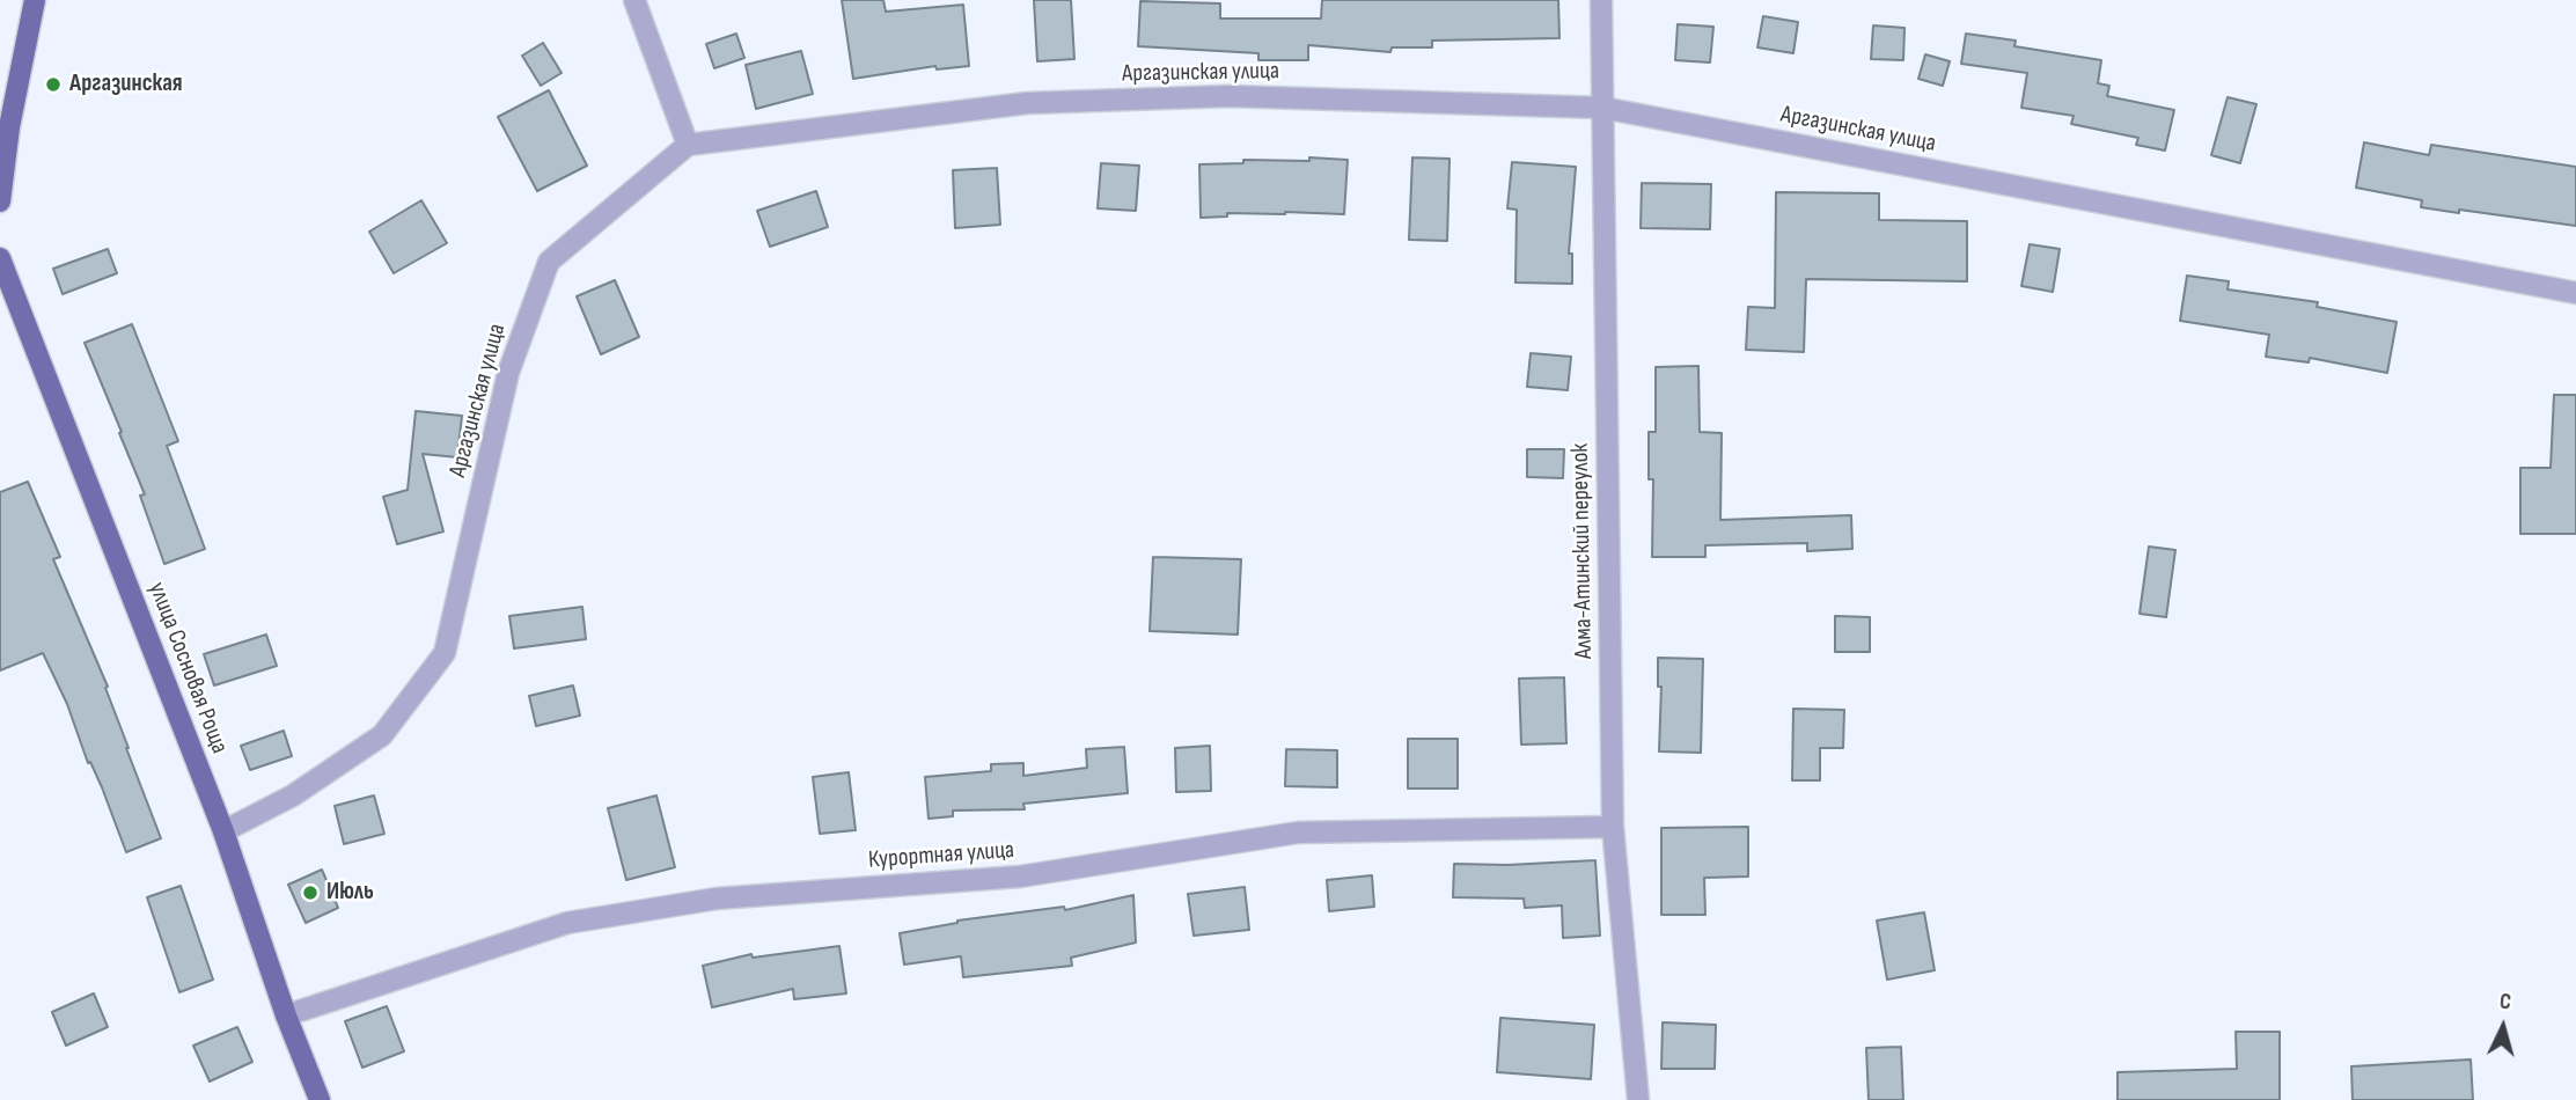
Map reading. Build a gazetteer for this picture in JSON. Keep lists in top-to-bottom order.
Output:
{
  "streets": {
    "main road": ["улица Сосновая Роща"],
    "street": ["Аргазинская улица", "Алма-Атинский переулок", "Курортная улица"]
  },
  "crossings": [
    ["Аргазинская улица", "Алма-Атинский переулок"],
    ["Аргазинская улица", "улица Сосновая Роща"],
    ["Алма-Атинский переулок", "Курортная улица"],
    ["улица Сосновая Роща", "Курортная улица"]
  ],
  "places": ["Аргазинская", "Июль"],
  "north": "top"
}
